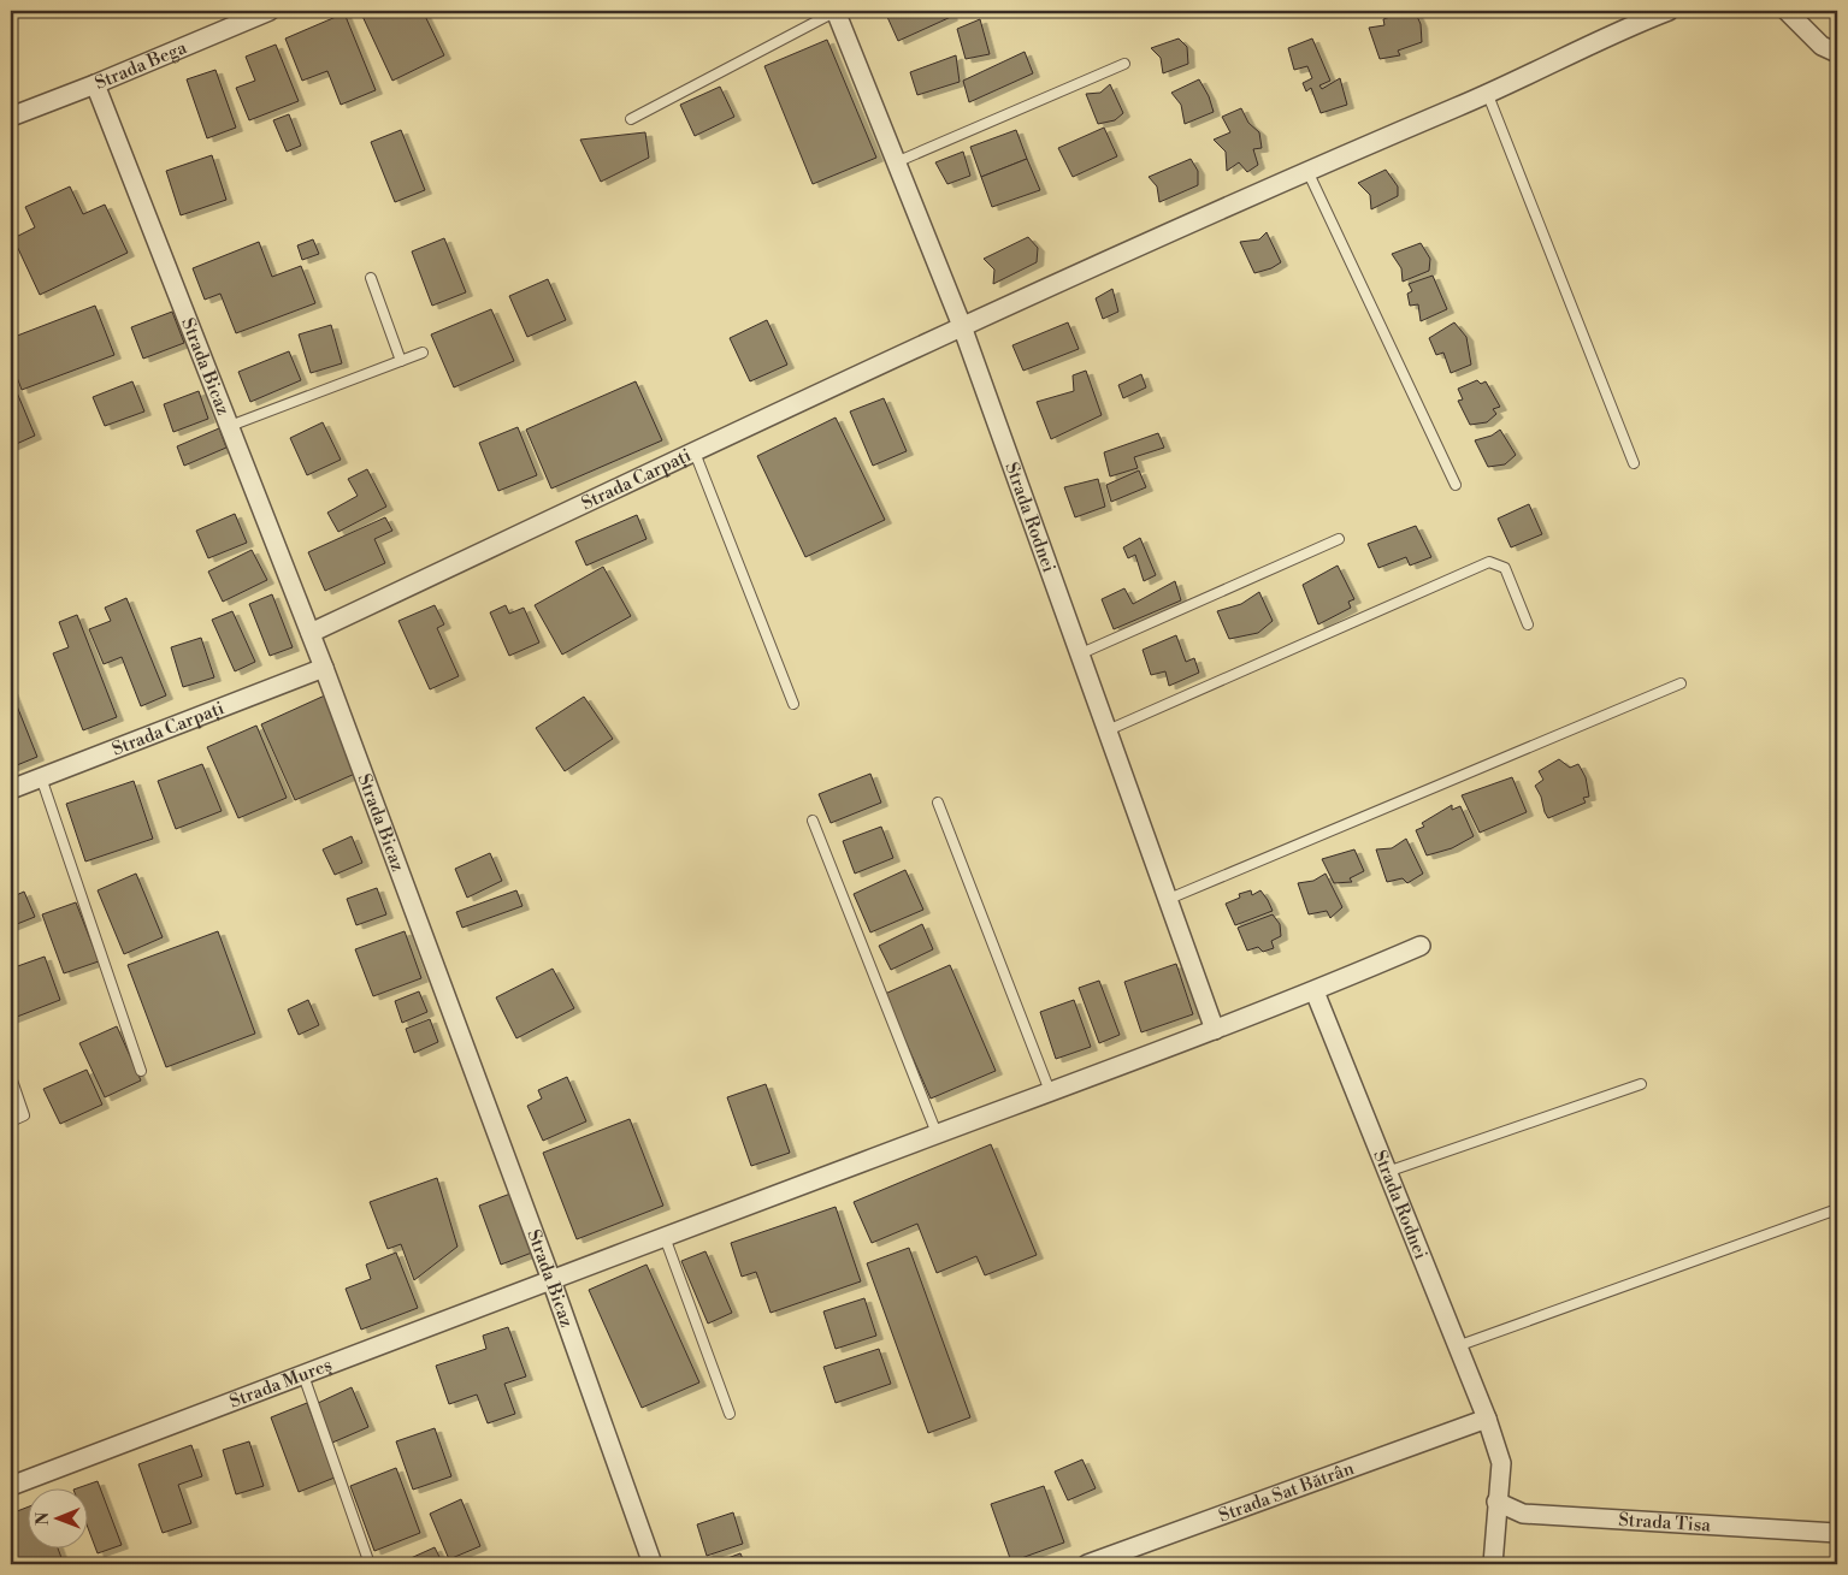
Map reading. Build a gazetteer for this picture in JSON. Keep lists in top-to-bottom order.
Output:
{
  "streets": {
    "street": [
      "Strada Bega",
      "Strada Bicaz",
      "Strada Carpați",
      "Strada Rodnei",
      "Strada Mureș",
      "Strada Sat Bătrân",
      "Strada Tisa"
    ]
  },
  "crossings": [
    ["Strada Bega", "Strada Bicaz"],
    ["Strada Bicaz", "Strada Carpați"],
    ["Strada Bicaz", "Strada Mureș"],
    ["Strada Carpați", "Strada Rodnei"],
    ["Strada Rodnei", "Strada Mureș"],
    ["Strada Rodnei", "Strada Sat Bătrân"],
    ["Strada Rodnei", "Strada Tisa"]
  ],
  "north": "left"
}
